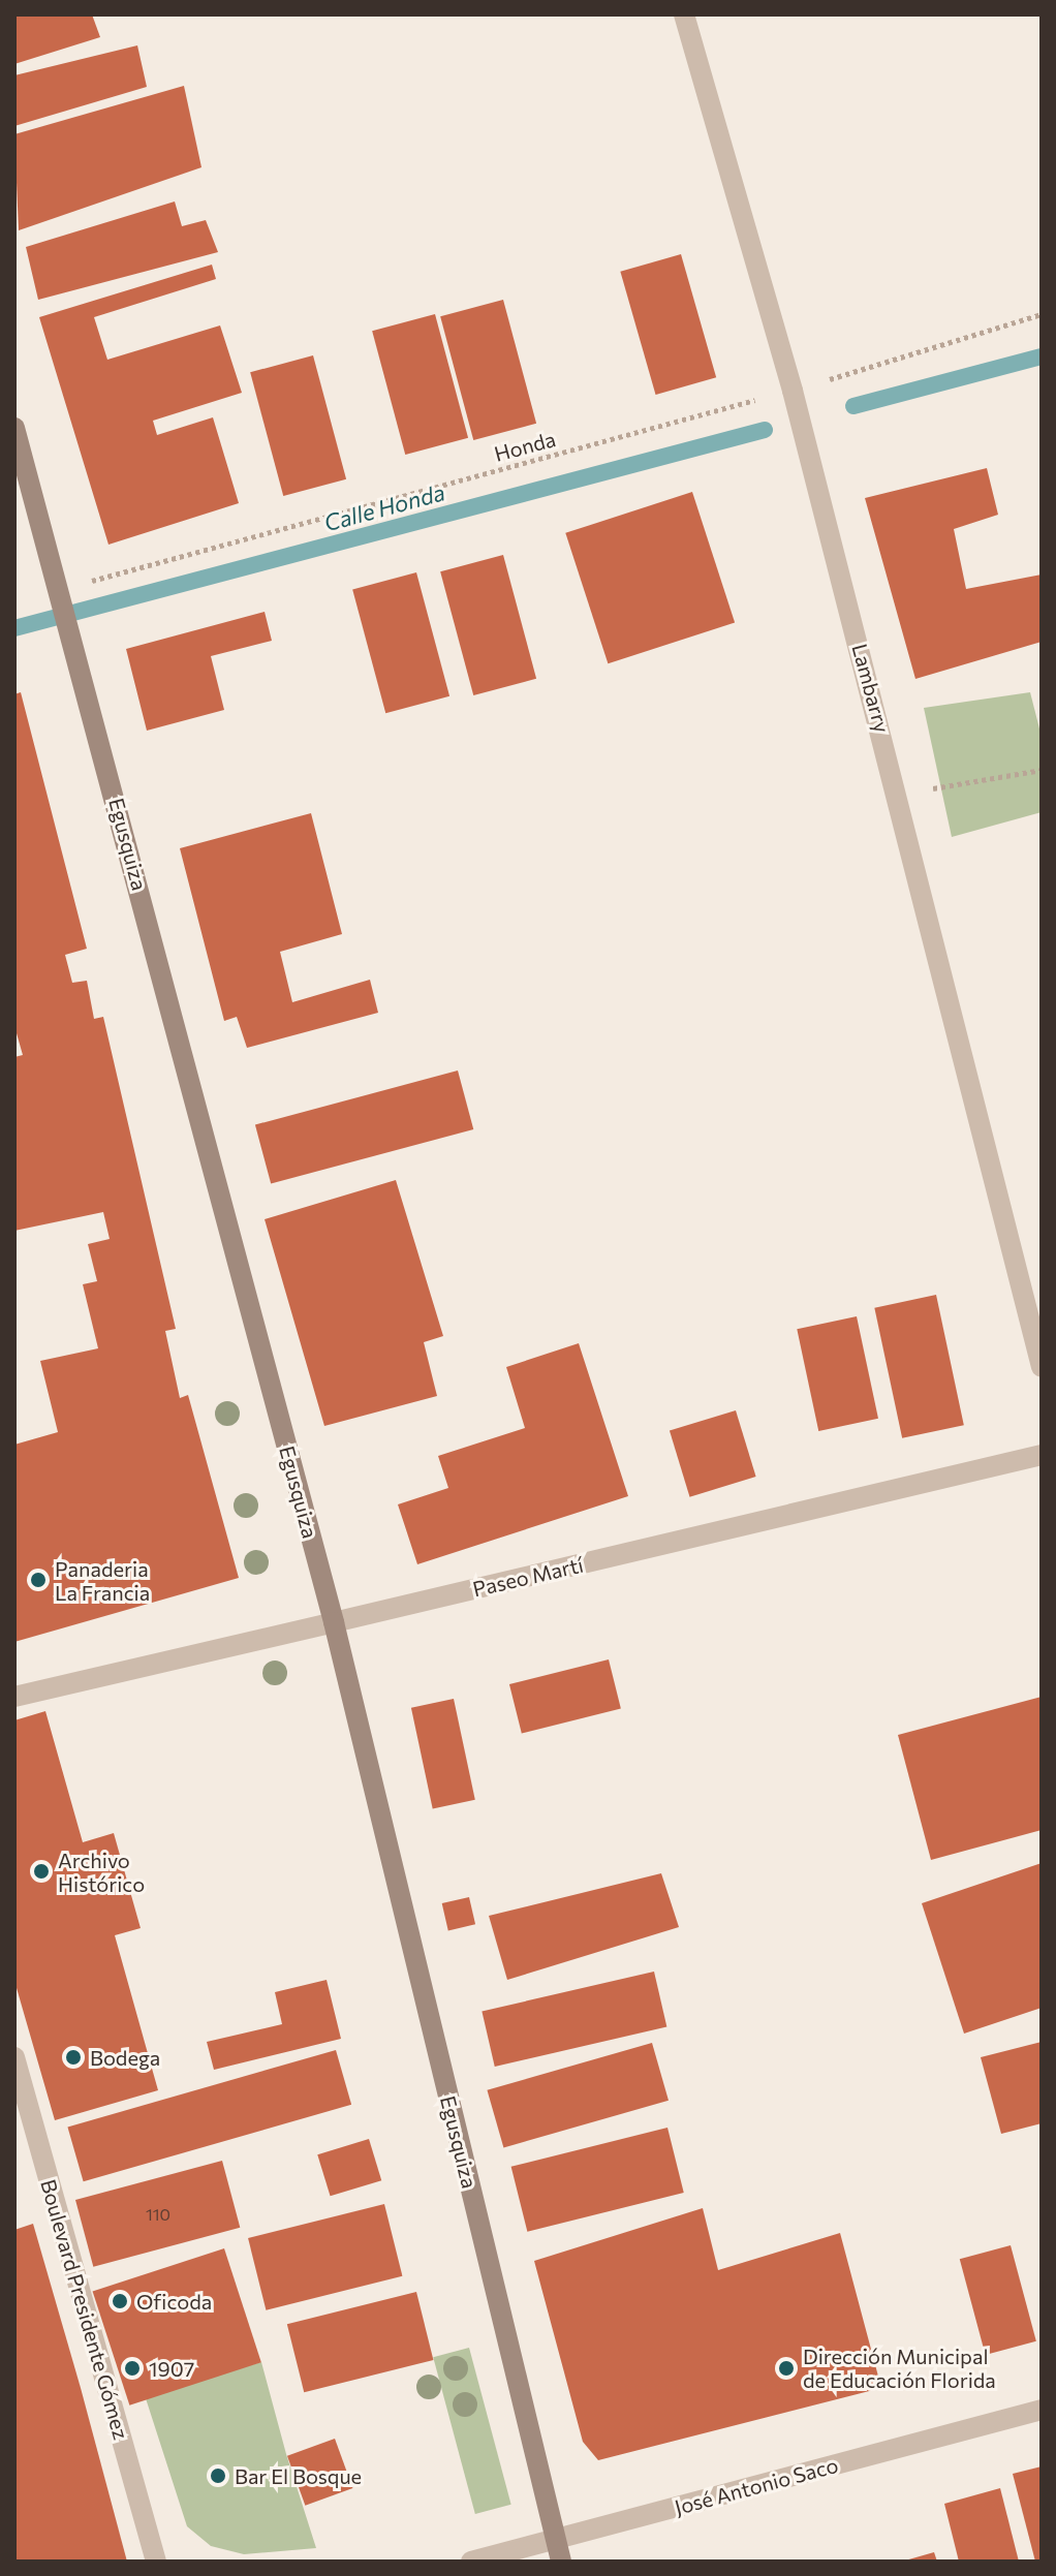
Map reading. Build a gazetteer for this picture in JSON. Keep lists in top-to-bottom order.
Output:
{
  "streets": {
    "main road": ["Egusquiza"],
    "street": [
      "Lambarry",
      "Paseo Martí",
      "Boulevard Presidente Gómez",
      "José Antonio Saco"
    ],
    "path": ["Honda"]
  },
  "crossings": [
    ["Honda", "Lambarry"],
    ["Honda", "Egusquiza"],
    ["Egusquiza", "Paseo Martí"],
    ["Egusquiza", "José Antonio Saco"]
  ],
  "water": ["Calle Honda"],
  "places": [
    "Panaderia La Francia",
    "Archivo Histórico",
    "Bodega",
    "Oficoda",
    "1907",
    "Dirección Municipal de Educación Florida",
    "Bar El Bosque"
  ],
  "house_numbers": ["110"]
}
